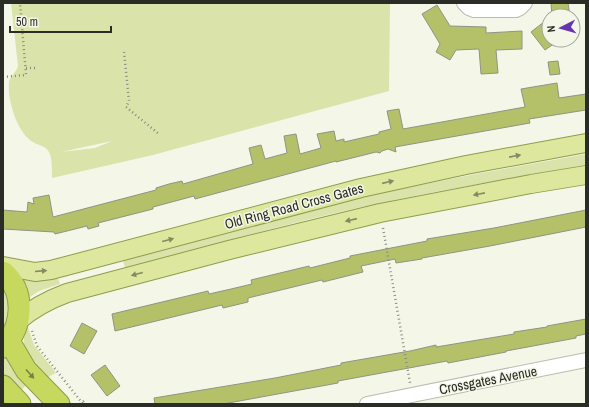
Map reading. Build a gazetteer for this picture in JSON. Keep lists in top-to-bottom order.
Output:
{
  "streets": {
    "main road": ["Old Ring Road Cross Gates"],
    "street": ["Crossgates Avenue"]
  },
  "scale_bar": "50 m",
  "north": "left"
}
